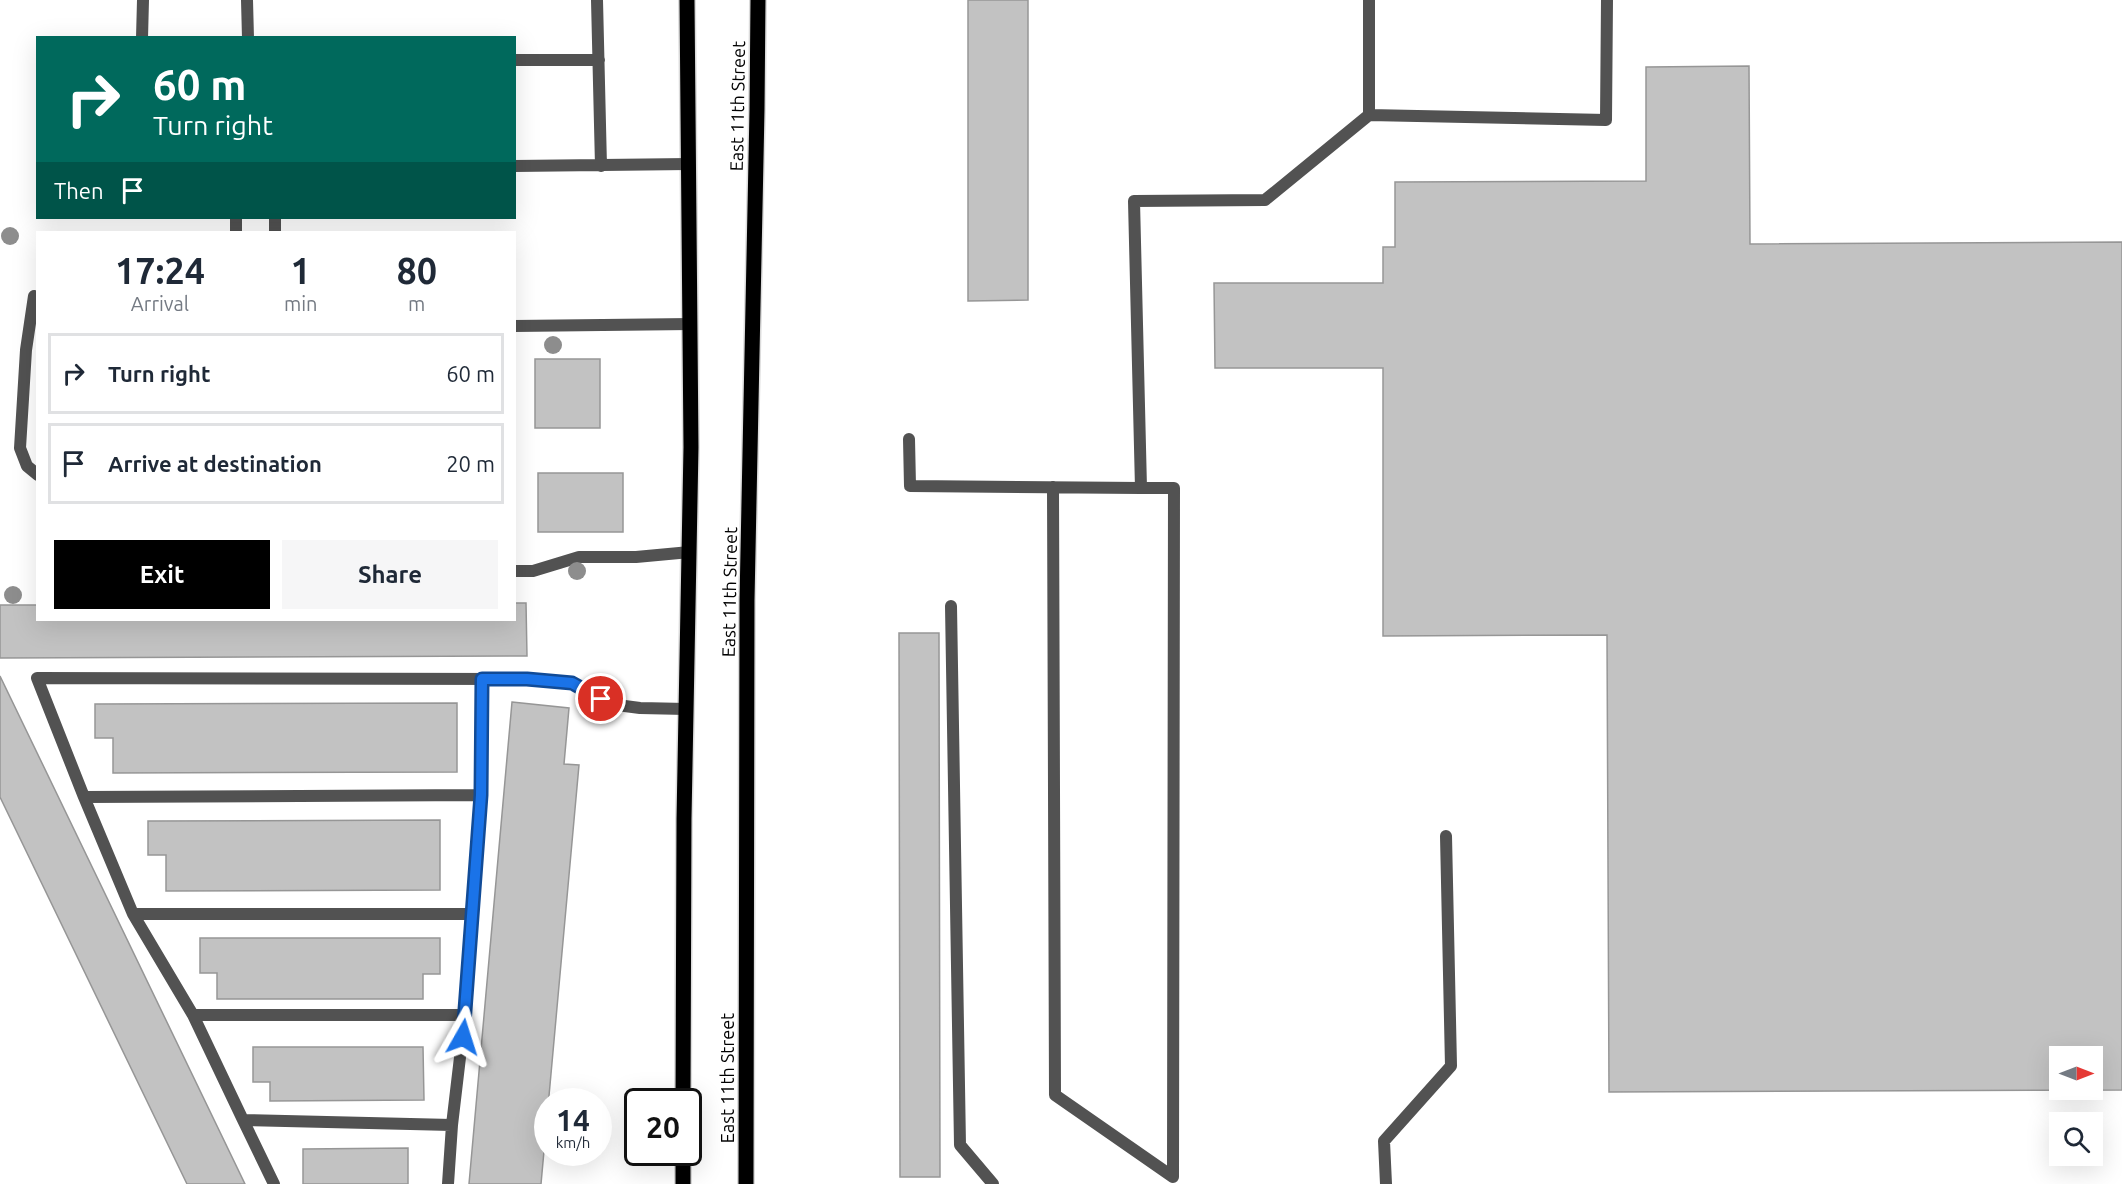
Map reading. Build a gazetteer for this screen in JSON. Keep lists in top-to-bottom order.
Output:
{
  "streets": {
    "main road": ["East 11th Street"]
  },
  "north": "right",
  "page": {
    "turn": ["60 m", "Turn right"],
    "then": "Then",
    "eta": [
      "17:24",
      "Arrival",
      "1",
      "min",
      "80",
      "m"
    ],
    "list": [
      {
        "name": "Turn right",
        "value": "60 m"
      },
      {
        "name": "Arrive at destination",
        "value": "20 m"
      }
    ],
    "buttons": ["Exit", "Share"],
    "speed": "14 km/h",
    "limit": "20"
  }
}
